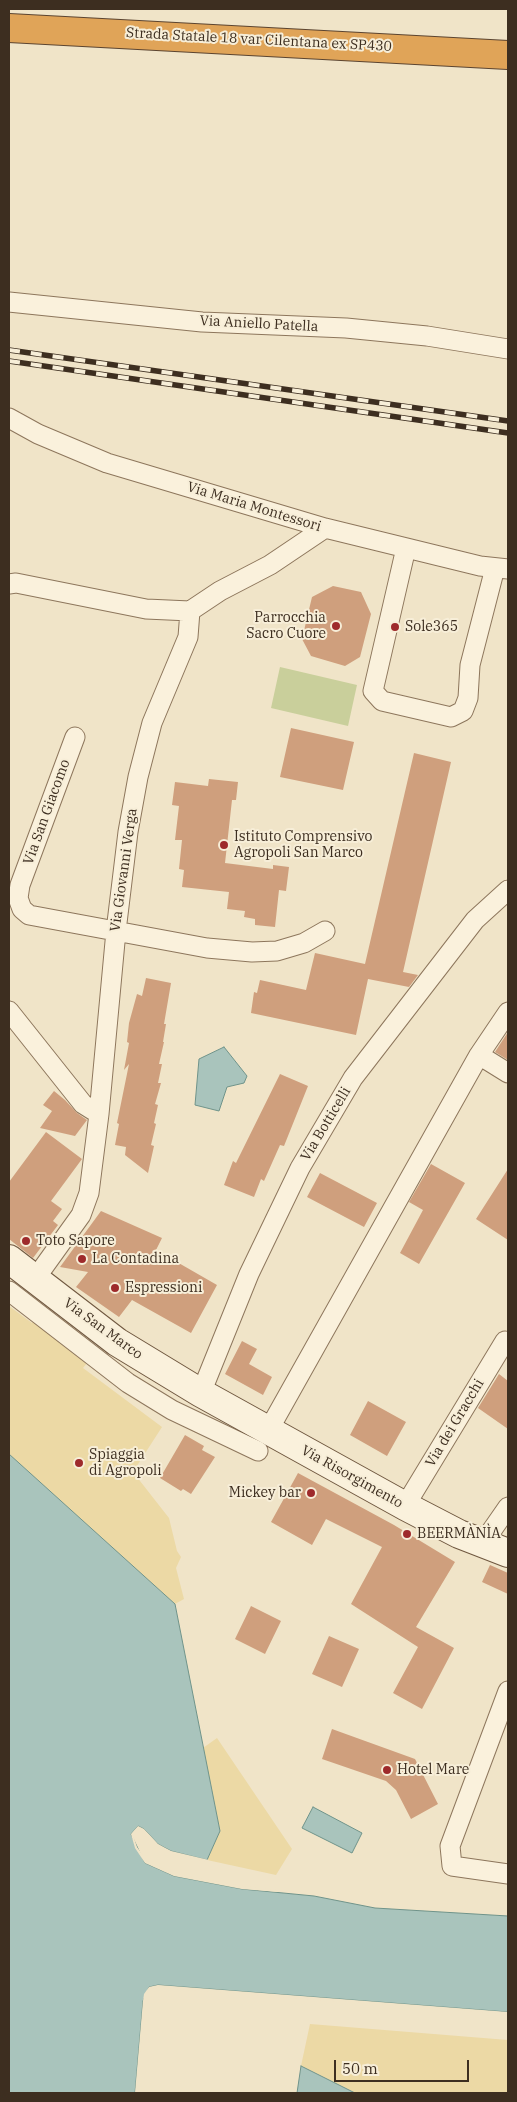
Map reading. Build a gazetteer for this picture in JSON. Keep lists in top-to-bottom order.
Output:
{
  "streets": {
    "highway": ["Strada Statale 18 var Cilentana ex SP430"],
    "main road": ["Via San Marco", "Via Risorgimento"],
    "street": [
      "Via Aniello Patella",
      "Via Maria Montessori",
      "Via San Giacomo",
      "Via Giovanni Verga",
      "Via Botticelli",
      "Via dei Gracchi"
    ]
  },
  "crossings": [
    ["Via San Giacomo", "Via Giovanni Verga"],
    ["Via Giovanni Verga", "Via San Marco"],
    ["Via Botticelli", "Via San Marco"],
    ["Via Botticelli", "Via Risorgimento"],
    ["Via San Marco", "Via Risorgimento"],
    ["Via dei Gracchi", "Via Risorgimento"]
  ],
  "places": [
    "Parrocchia Sacro Cuore",
    "Sole365",
    "Istituto Comprensivo Agropoli San Marco",
    "Toto Sapore",
    "La Contadina",
    "Espressioni",
    "Spiaggia di Agropoli",
    "Mickey bar",
    "BEERMÀNÌA",
    "Hotel Mare"
  ],
  "scale_bar": "50 m"
}
